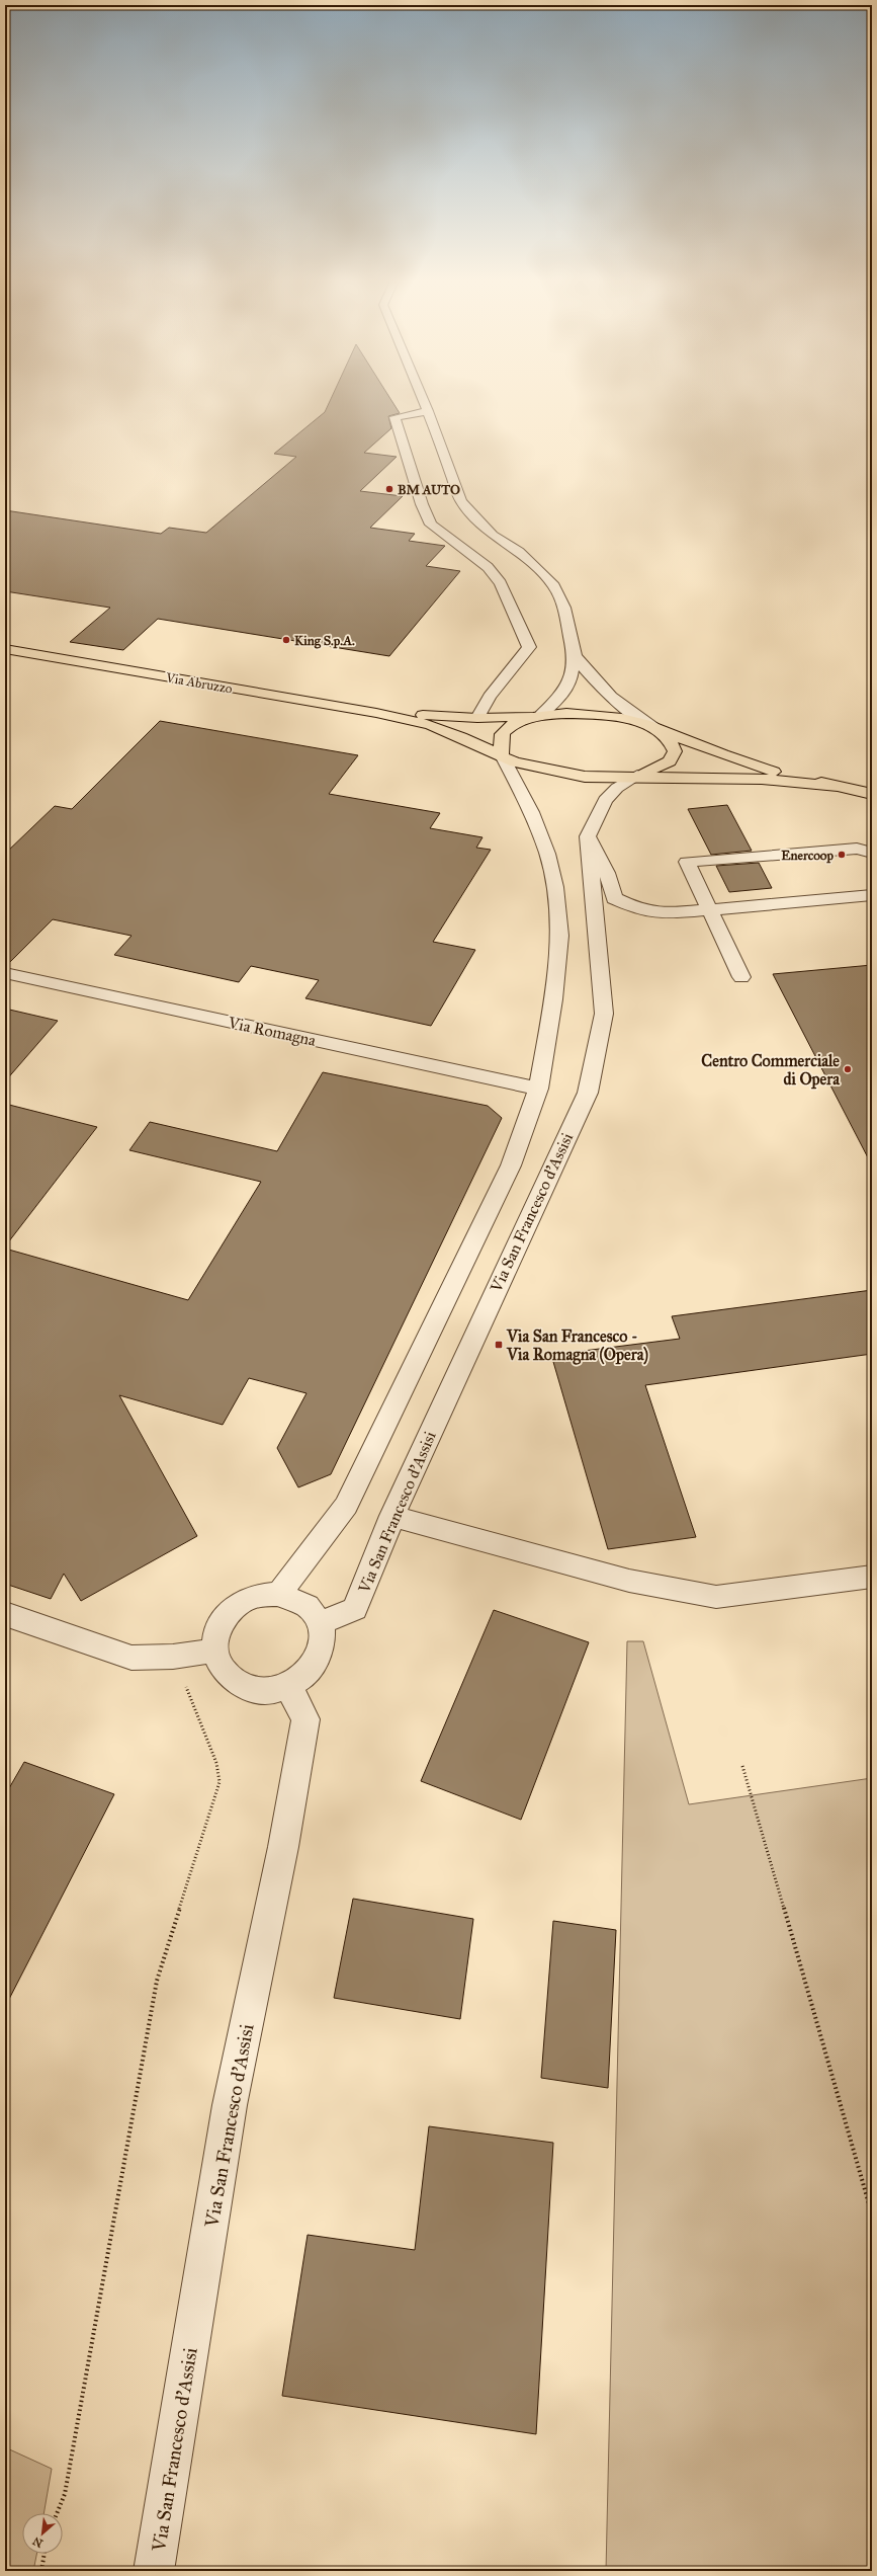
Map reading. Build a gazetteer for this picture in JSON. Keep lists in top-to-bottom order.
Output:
{
  "streets": {
    "main road": ["Via Abruzzo"],
    "street": ["Via Romagna", "Via San Francesco d'Assisi"]
  },
  "places": {
    "other": [
      "BM AUTO",
      "King S.p.A.",
      "Enercoop",
      "Centro Commerciale di Opera"
    ],
    "transit": ["Via San Francesco - Via Romagna (Opera)"]
  },
  "north": "bottom left"
}
